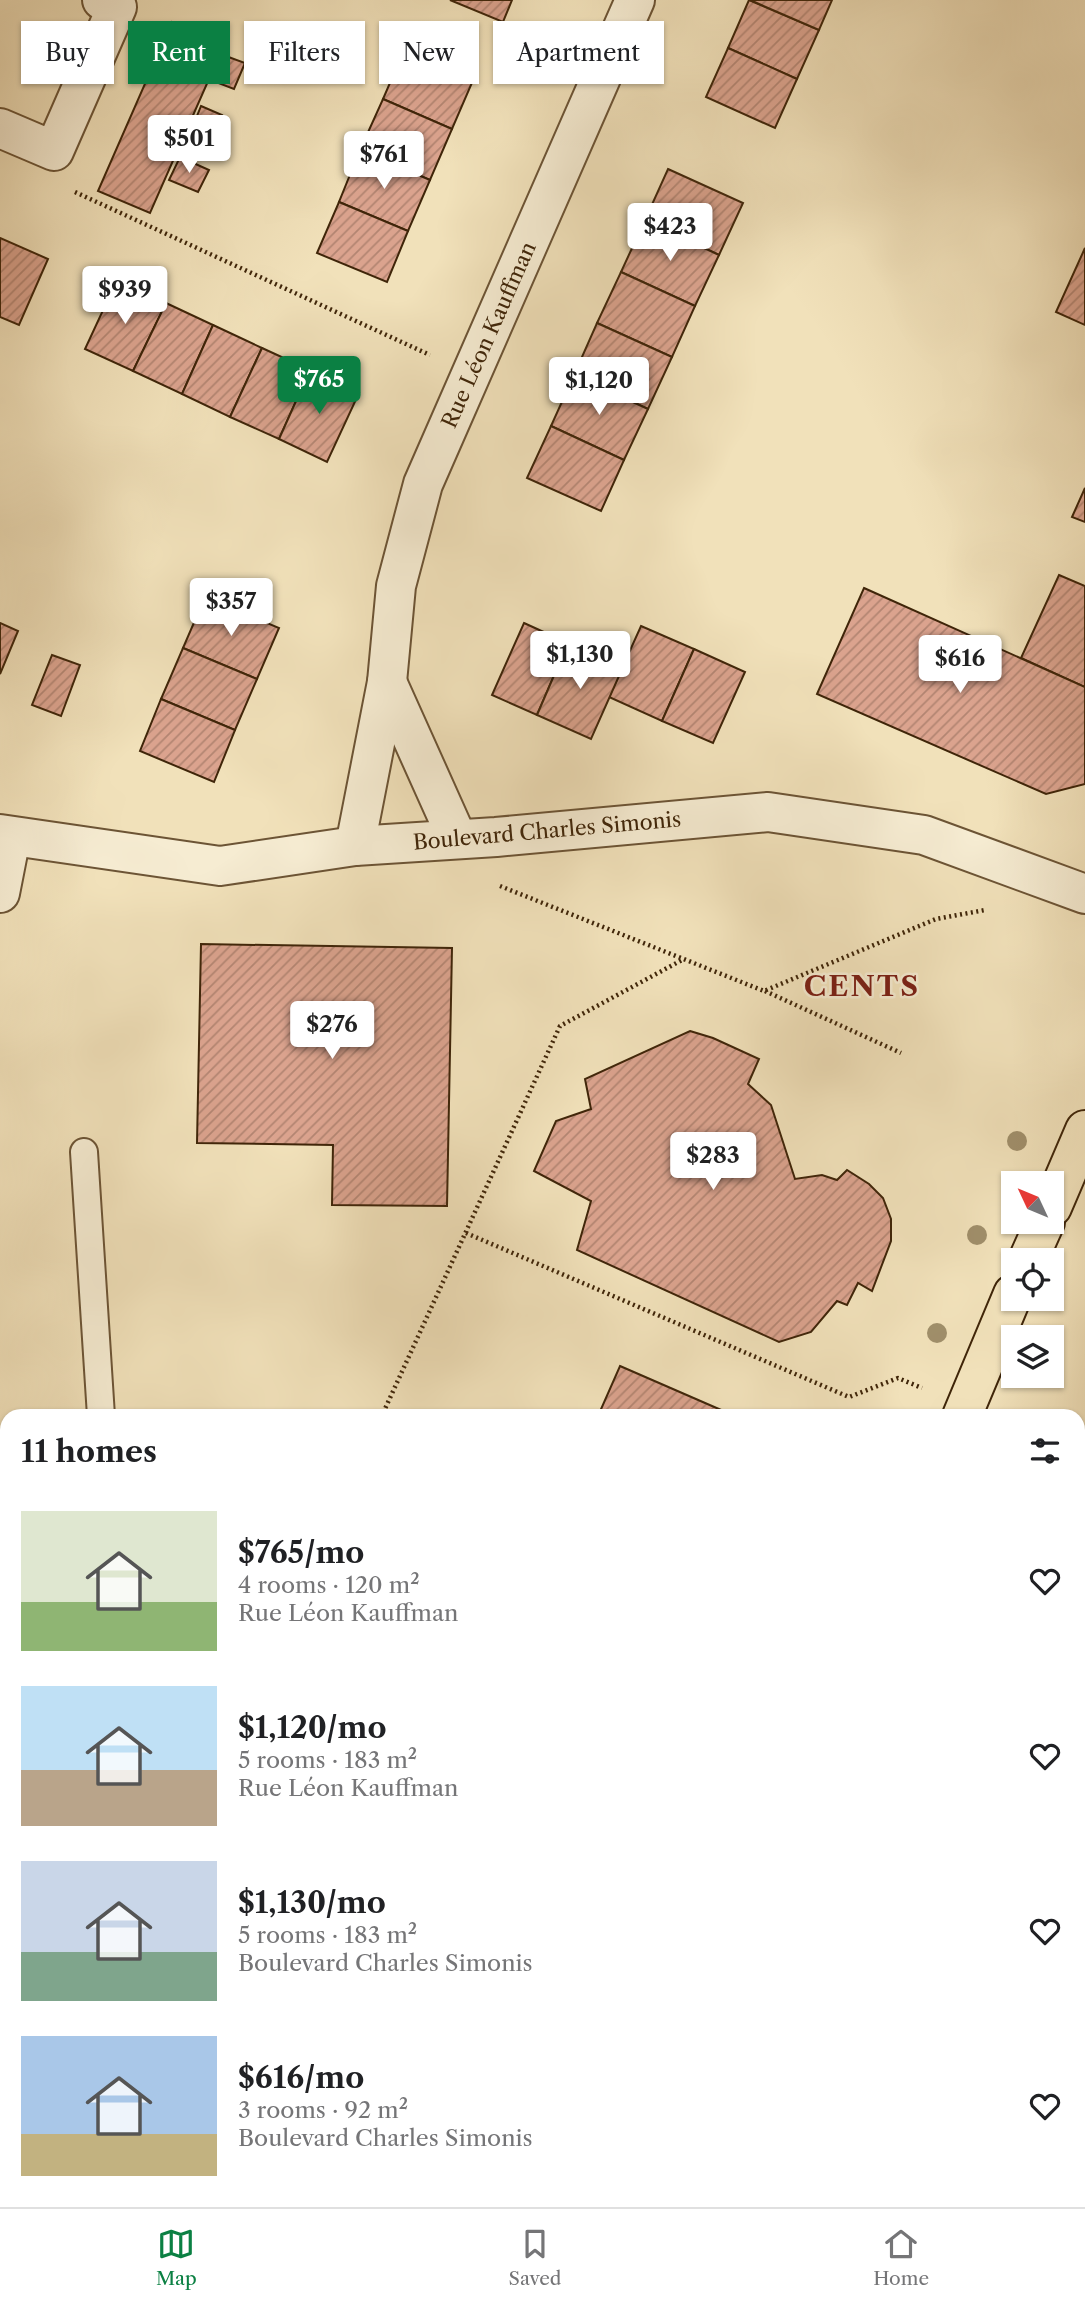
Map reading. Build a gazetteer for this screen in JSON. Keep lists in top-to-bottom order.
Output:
{
  "streets": {
    "street": ["Rue Léon Kauffman", "Boulevard Charles Simonis"]
  },
  "crossings": [
    ["Rue Léon Kauffman", "Boulevard Charles Simonis"]
  ],
  "districts": ["CENTS"],
  "north": "top left",
  "page": {
    "chip": [
      "Buy",
      "Rent",
      "Filters",
      "New",
      "Apartment"
    ],
    "price": [
      "$501",
      "$761",
      "$423",
      "$939",
      "$765",
      "$1,120",
      "$357",
      "$1,130",
      "$616",
      "$276",
      "$283"
    ],
    "heading": "11 homes",
    "list": [
      {
        "name": "$765/mo",
        "note": "4 rooms · 120 m² · Rue Léon Kauffman"
      },
      {
        "name": "$1,120/mo",
        "note": "5 rooms · 183 m² · Rue Léon Kauffman"
      },
      {
        "name": "$1,130/mo",
        "note": "5 rooms · 183 m² · Boulevard Charles Simonis"
      },
      {
        "name": "$616/mo",
        "note": "3 rooms · 92 m² · Boulevard Charles Simonis"
      }
    ],
    "tabs": ["Map", "Saved", "Home"]
  }
}
